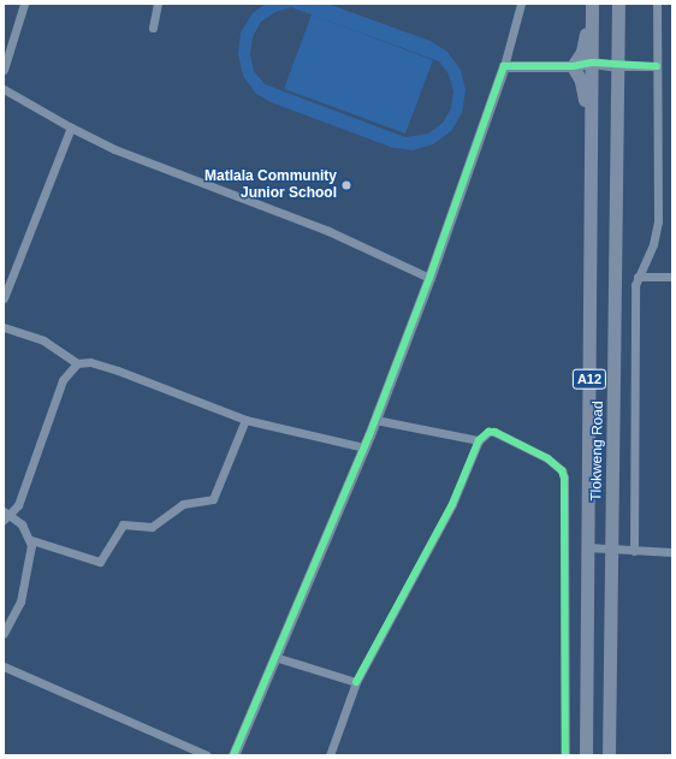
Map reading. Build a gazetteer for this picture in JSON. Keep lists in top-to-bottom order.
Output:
{
  "streets": {
    "main road": ["A12", "Tlokweng Road"]
  },
  "places": ["Matlala Community Junior School"]
}
